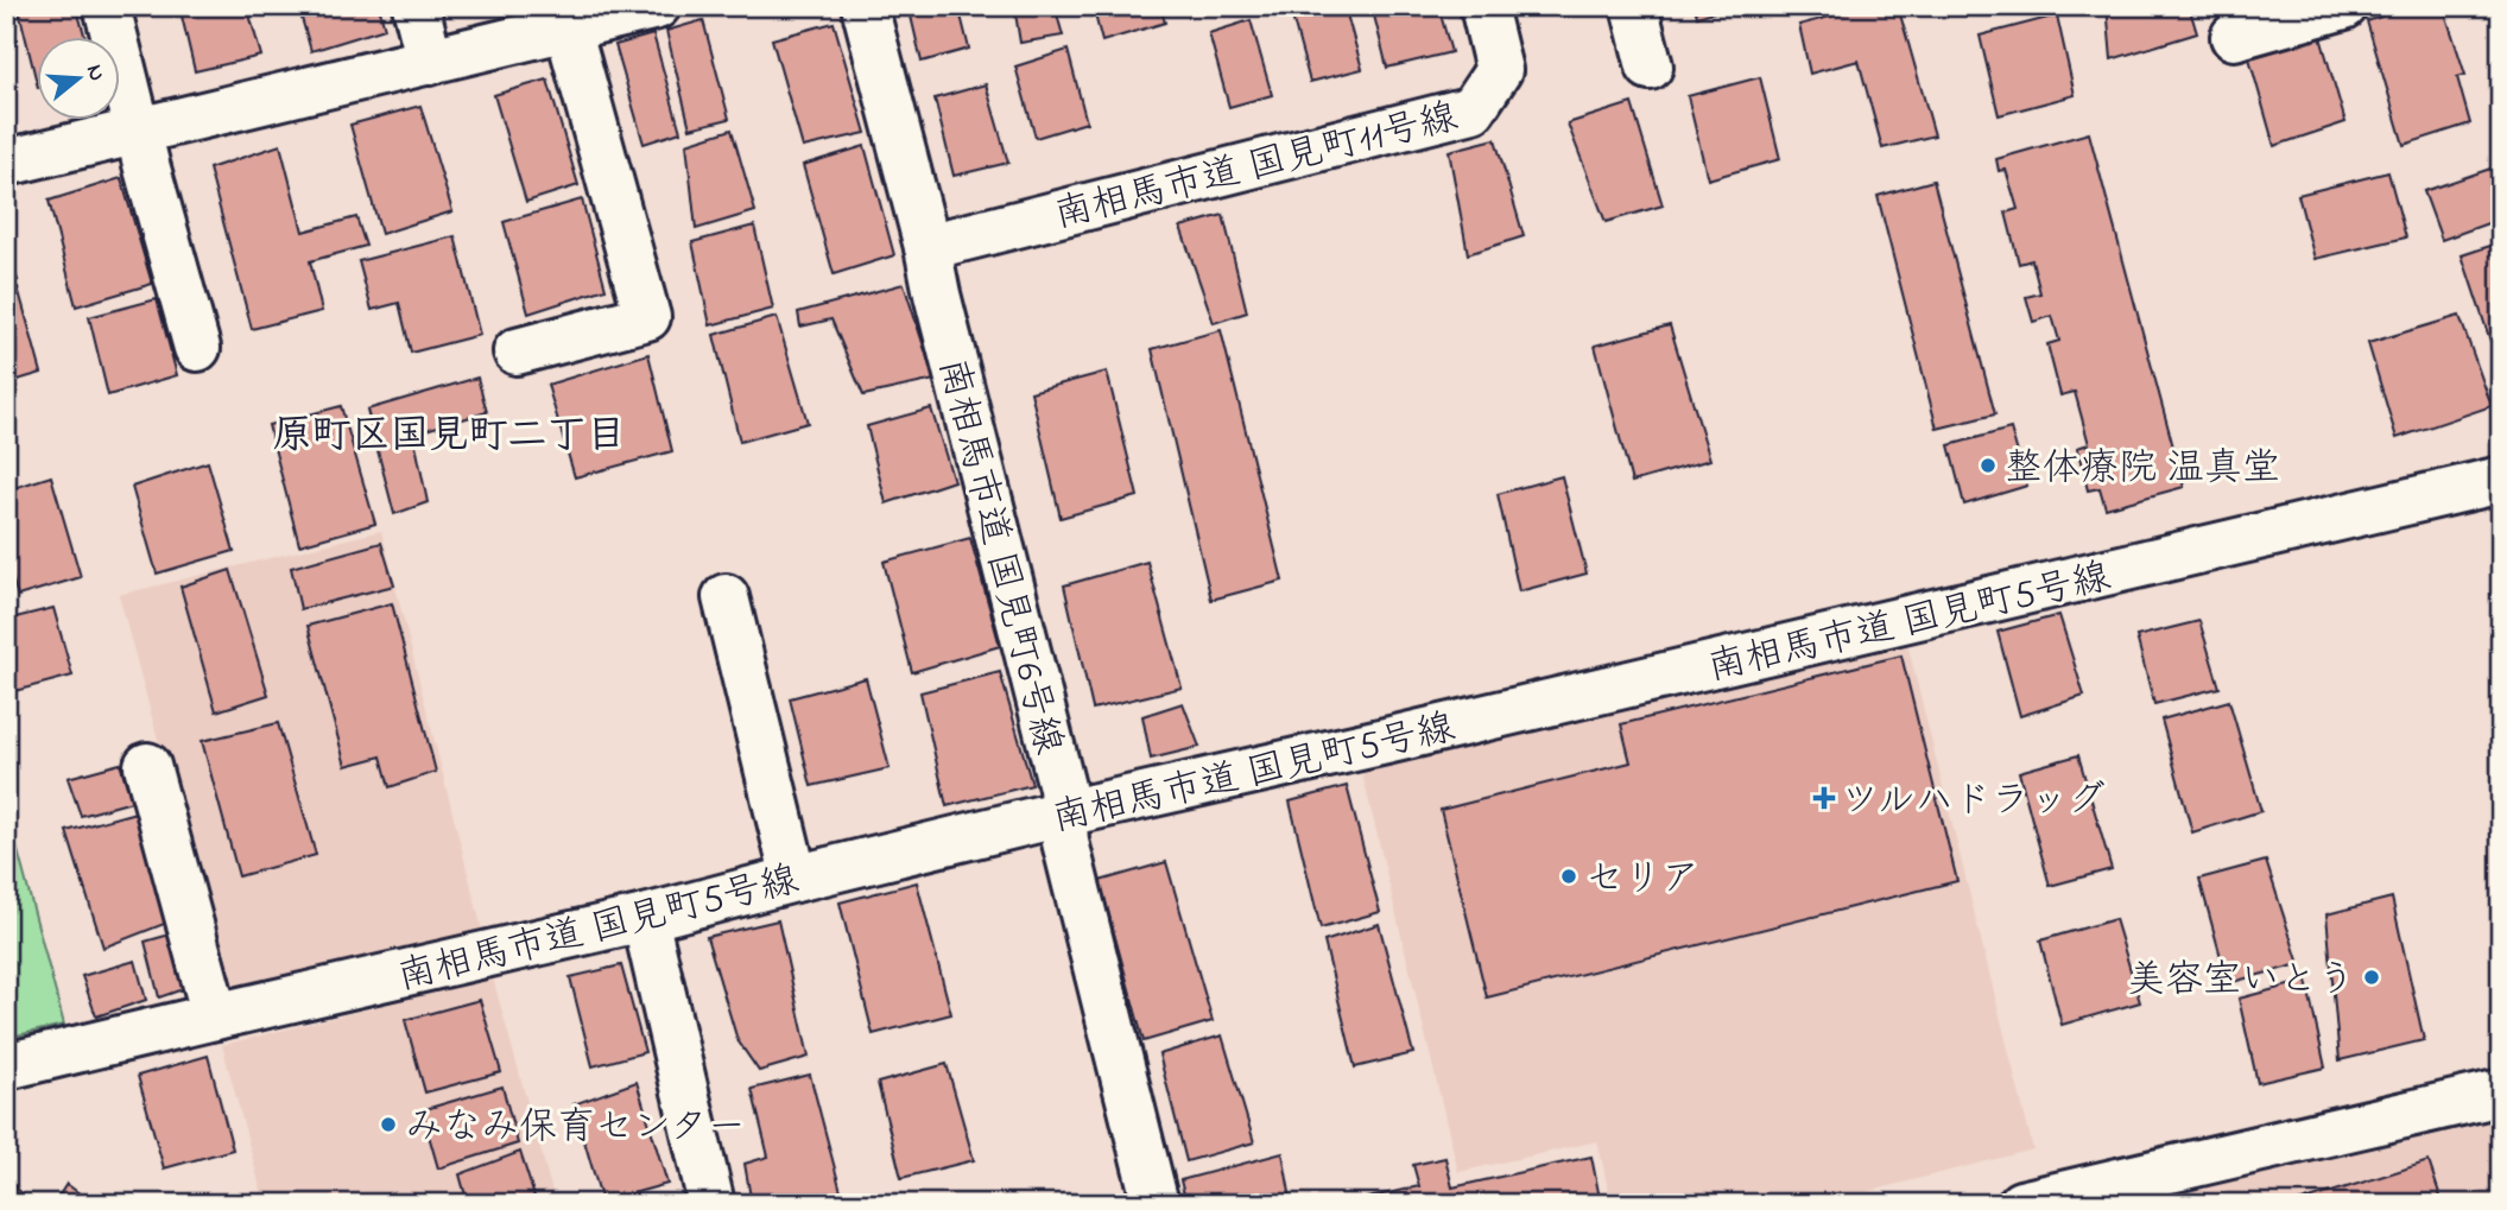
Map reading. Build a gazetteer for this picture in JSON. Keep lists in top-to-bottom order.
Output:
{
  "streets": {
    "street": ["南相馬市道 国見町11号線", "南相馬市道 国見町6号線", "南相馬市道 国見町5号線"]
  },
  "crossings": [
    ["南相馬市道 国見町11号線", "南相馬市道 国見町6号線"],
    ["南相馬市道 国見町6号線", "南相馬市道 国見町5号線"]
  ],
  "districts": ["原町区国見町二丁目"],
  "places": {
    "other": [
      "整体療院 温真堂",
      "セリア",
      "美容室いとう",
      "みなみ保育センター"
    ],
    "health": ["ツルハドラッグ"]
  },
  "north": "right"
}
